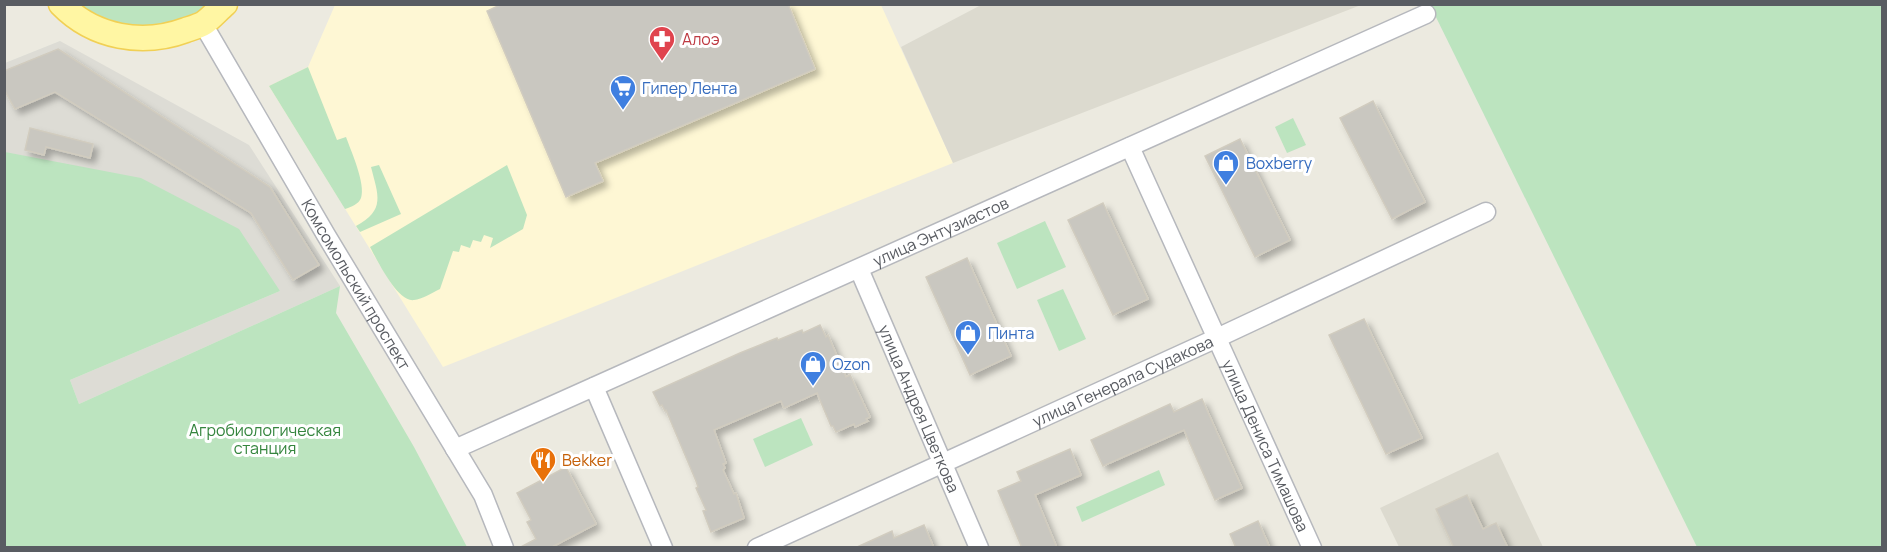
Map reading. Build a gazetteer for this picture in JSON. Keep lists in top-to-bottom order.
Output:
{
  "streets": {
    "street": [
      "улица Энтузиастов",
      "Комсомольский проспект",
      "улица Генерала Судакова",
      "улица Андрея Цветкова",
      "улица Дениса Тимашова"
    ]
  },
  "crossings": [
    ["улица Энтузиастов", "Комсомольский проспект"],
    ["улица Энтузиастов", "улица Андрея Цветкова"],
    ["улица Энтузиастов", "улица Дениса Тимашова"],
    ["улица Генерала Судакова", "улица Андрея Цветкова"],
    ["улица Генерала Судакова", "улица Дениса Тимашова"]
  ],
  "parks": ["Агробиологическая станция"],
  "places": {
    "pharmacy": ["Алоэ"],
    "supermarket": ["Гипер Лента"],
    "shop": ["Boxberry", "Пинта", "Ozon"],
    "restaurant": ["Bekker"]
  }
}
